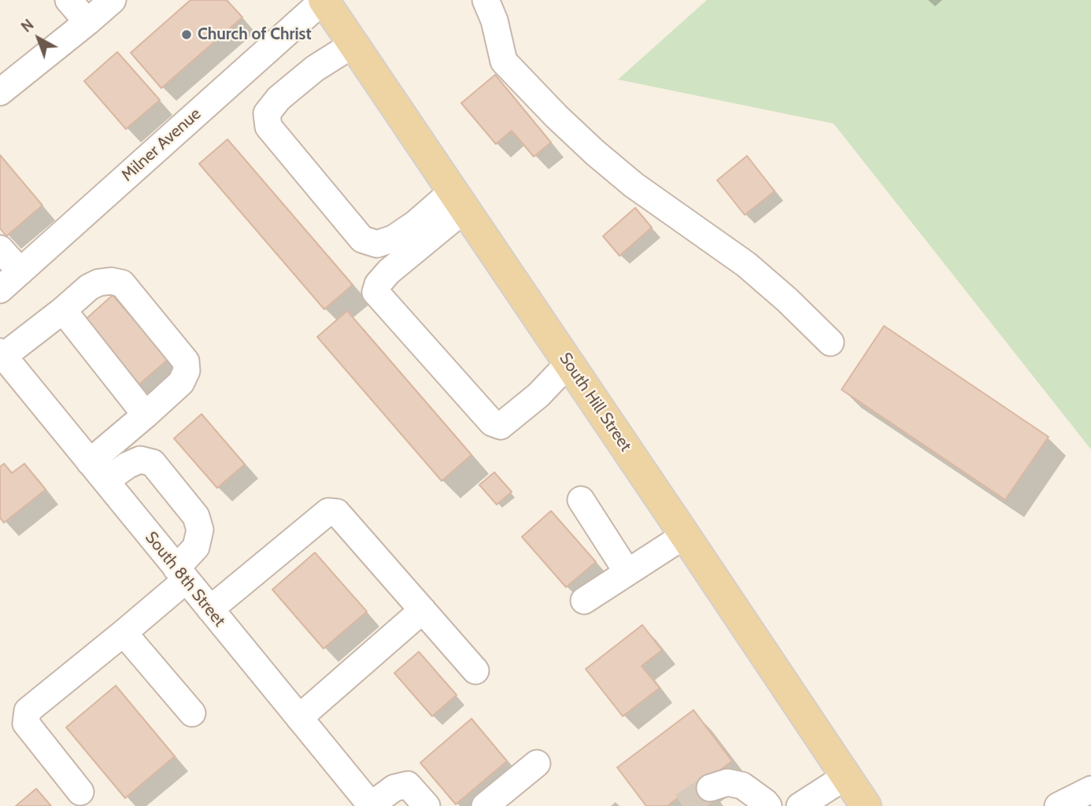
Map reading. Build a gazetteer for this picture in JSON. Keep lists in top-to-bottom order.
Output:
{
  "streets": {
    "main road": ["South Hill Street"],
    "street": ["Milner Avenue", "South 8th Street"]
  },
  "crossings": [
    ["Milner Avenue", "South Hill Street"]
  ],
  "places": ["Church of Christ"],
  "north": "top left"
}
